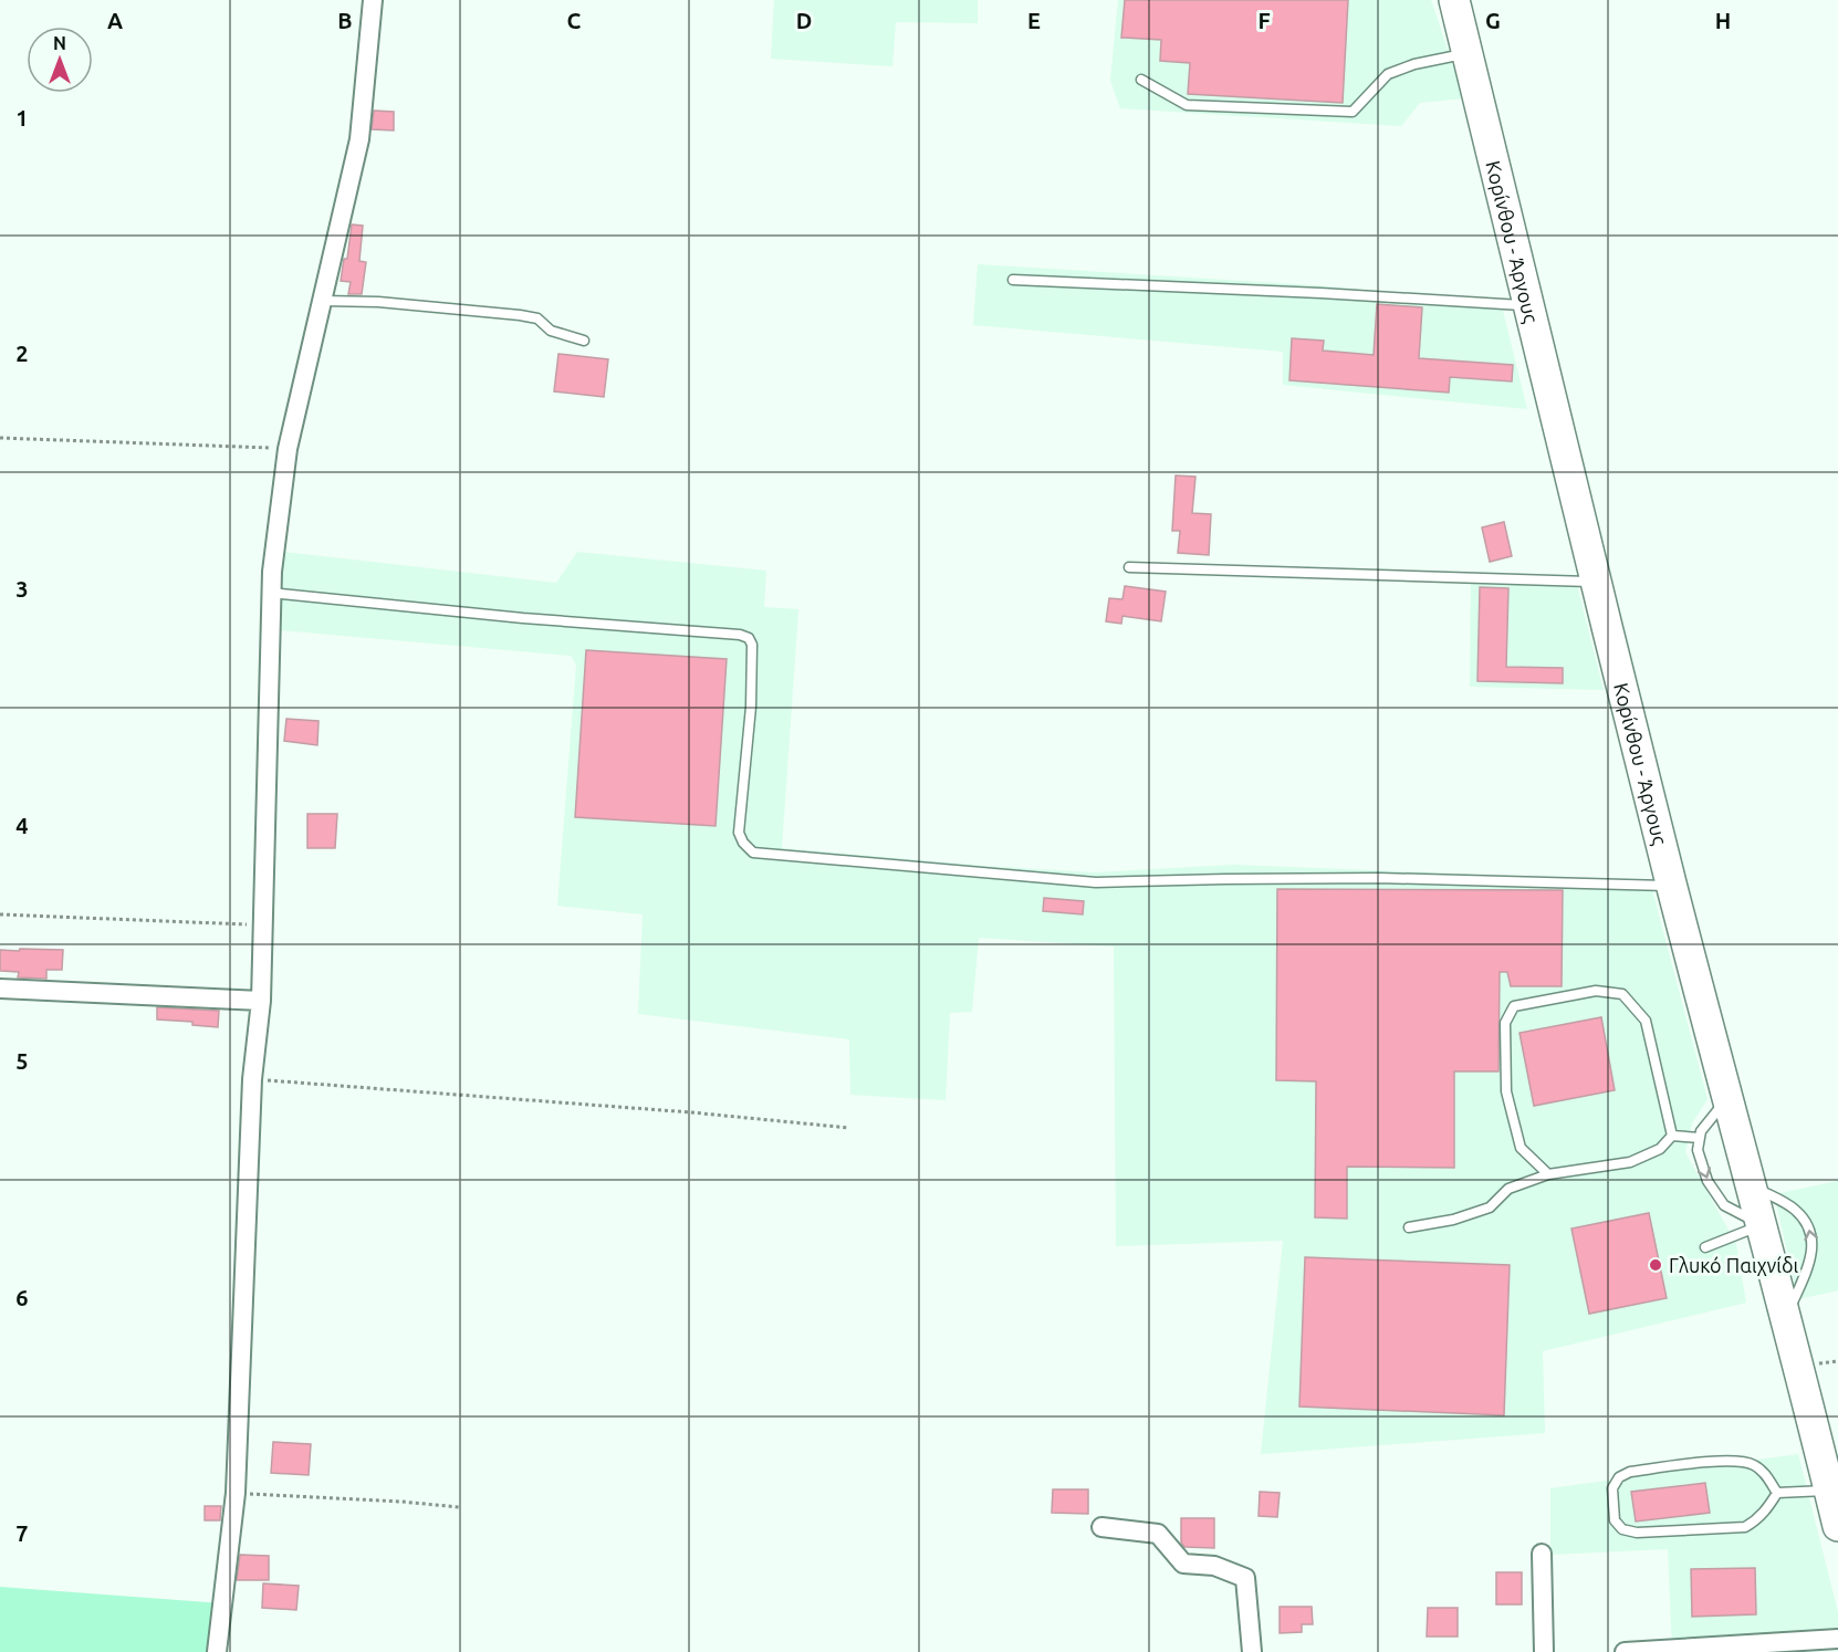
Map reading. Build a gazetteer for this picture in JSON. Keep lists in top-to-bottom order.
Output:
{
  "streets": {
    "main road": ["Κορίνθου - Άργους"]
  },
  "places": ["Γλυκό Παιχνίδι"],
  "north": "top",
  "grid": {
    "columns": [
      "A",
      "B",
      "C",
      "D",
      "E",
      "F",
      "G",
      "H"
    ],
    "rows": [
      "1",
      "2",
      "3",
      "4",
      "5",
      "6",
      "7"
    ]
  }
}
